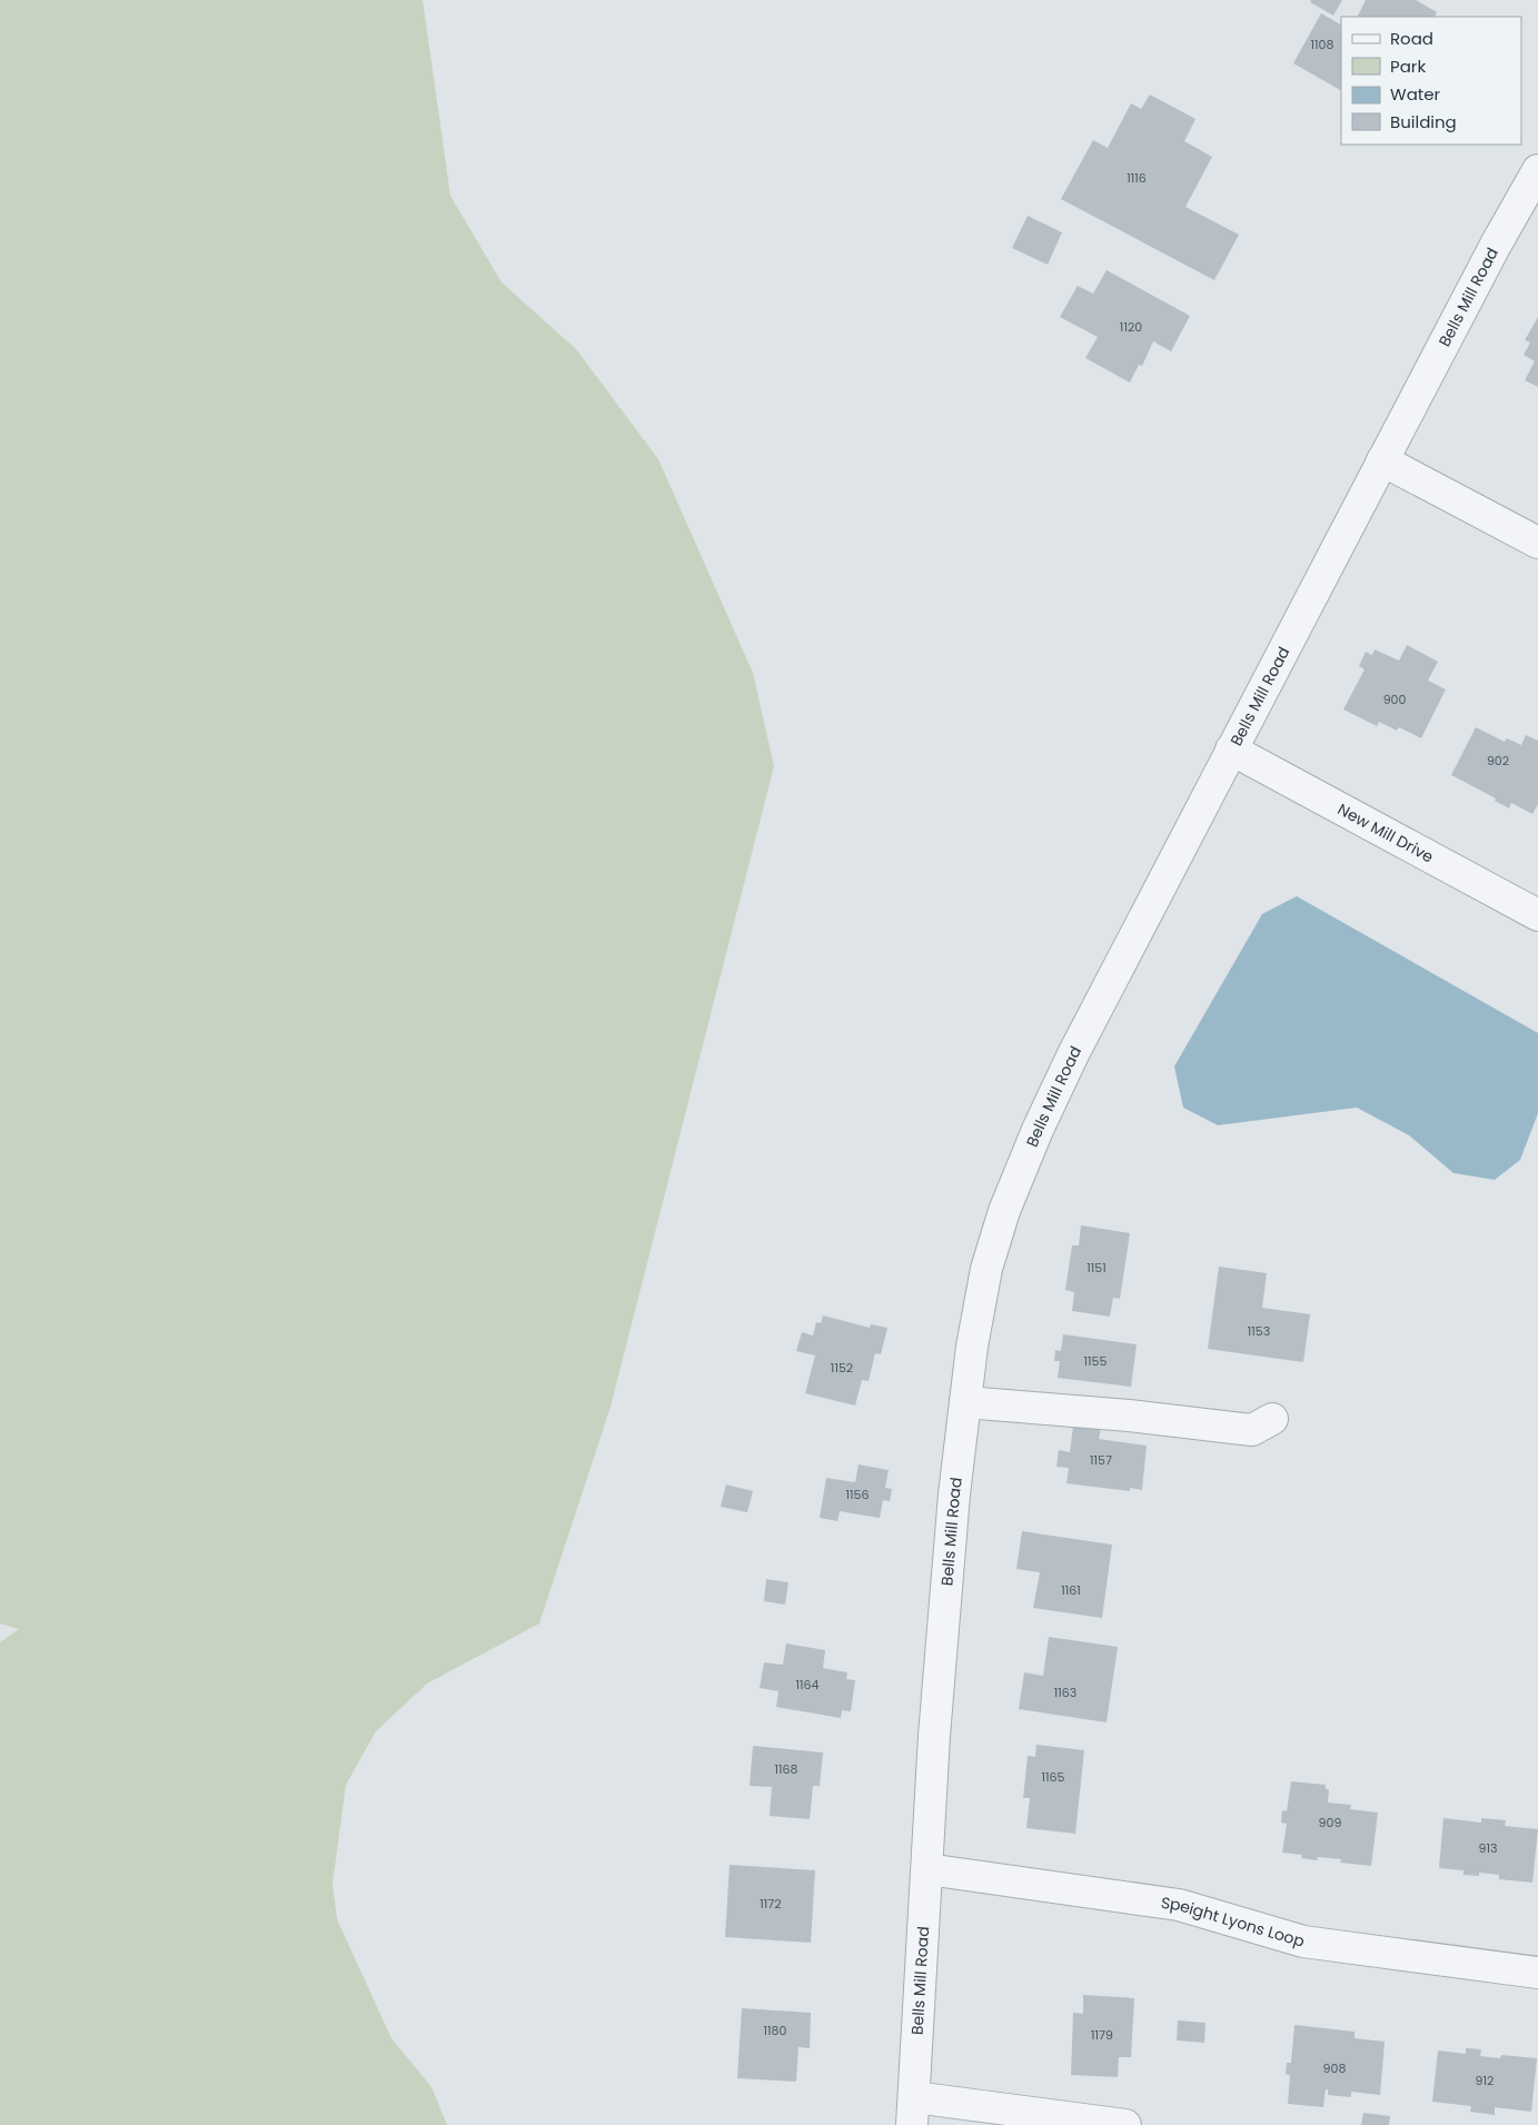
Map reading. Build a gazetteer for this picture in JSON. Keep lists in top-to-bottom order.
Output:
{
  "streets": {
    "street": ["Bells Mill Road", "New Mill Drive", "Speight Lyons Loop"]
  },
  "crossings": [
    ["Bells Mill Road", "New Mill Drive"],
    ["Bells Mill Road", "Speight Lyons Loop"]
  ],
  "house_numbers": [
    "1108",
    "1116",
    "1120",
    "900",
    "902",
    "1151",
    "1153",
    "1155",
    "1152",
    "1157",
    "1156",
    "1161",
    "1164",
    "1163",
    "1168",
    "1165",
    "909",
    "913",
    "1172",
    "1180",
    "1179",
    "908",
    "912"
  ],
  "legend": [
    "Road",
    "Park",
    "Water",
    "Building"
  ]
}
